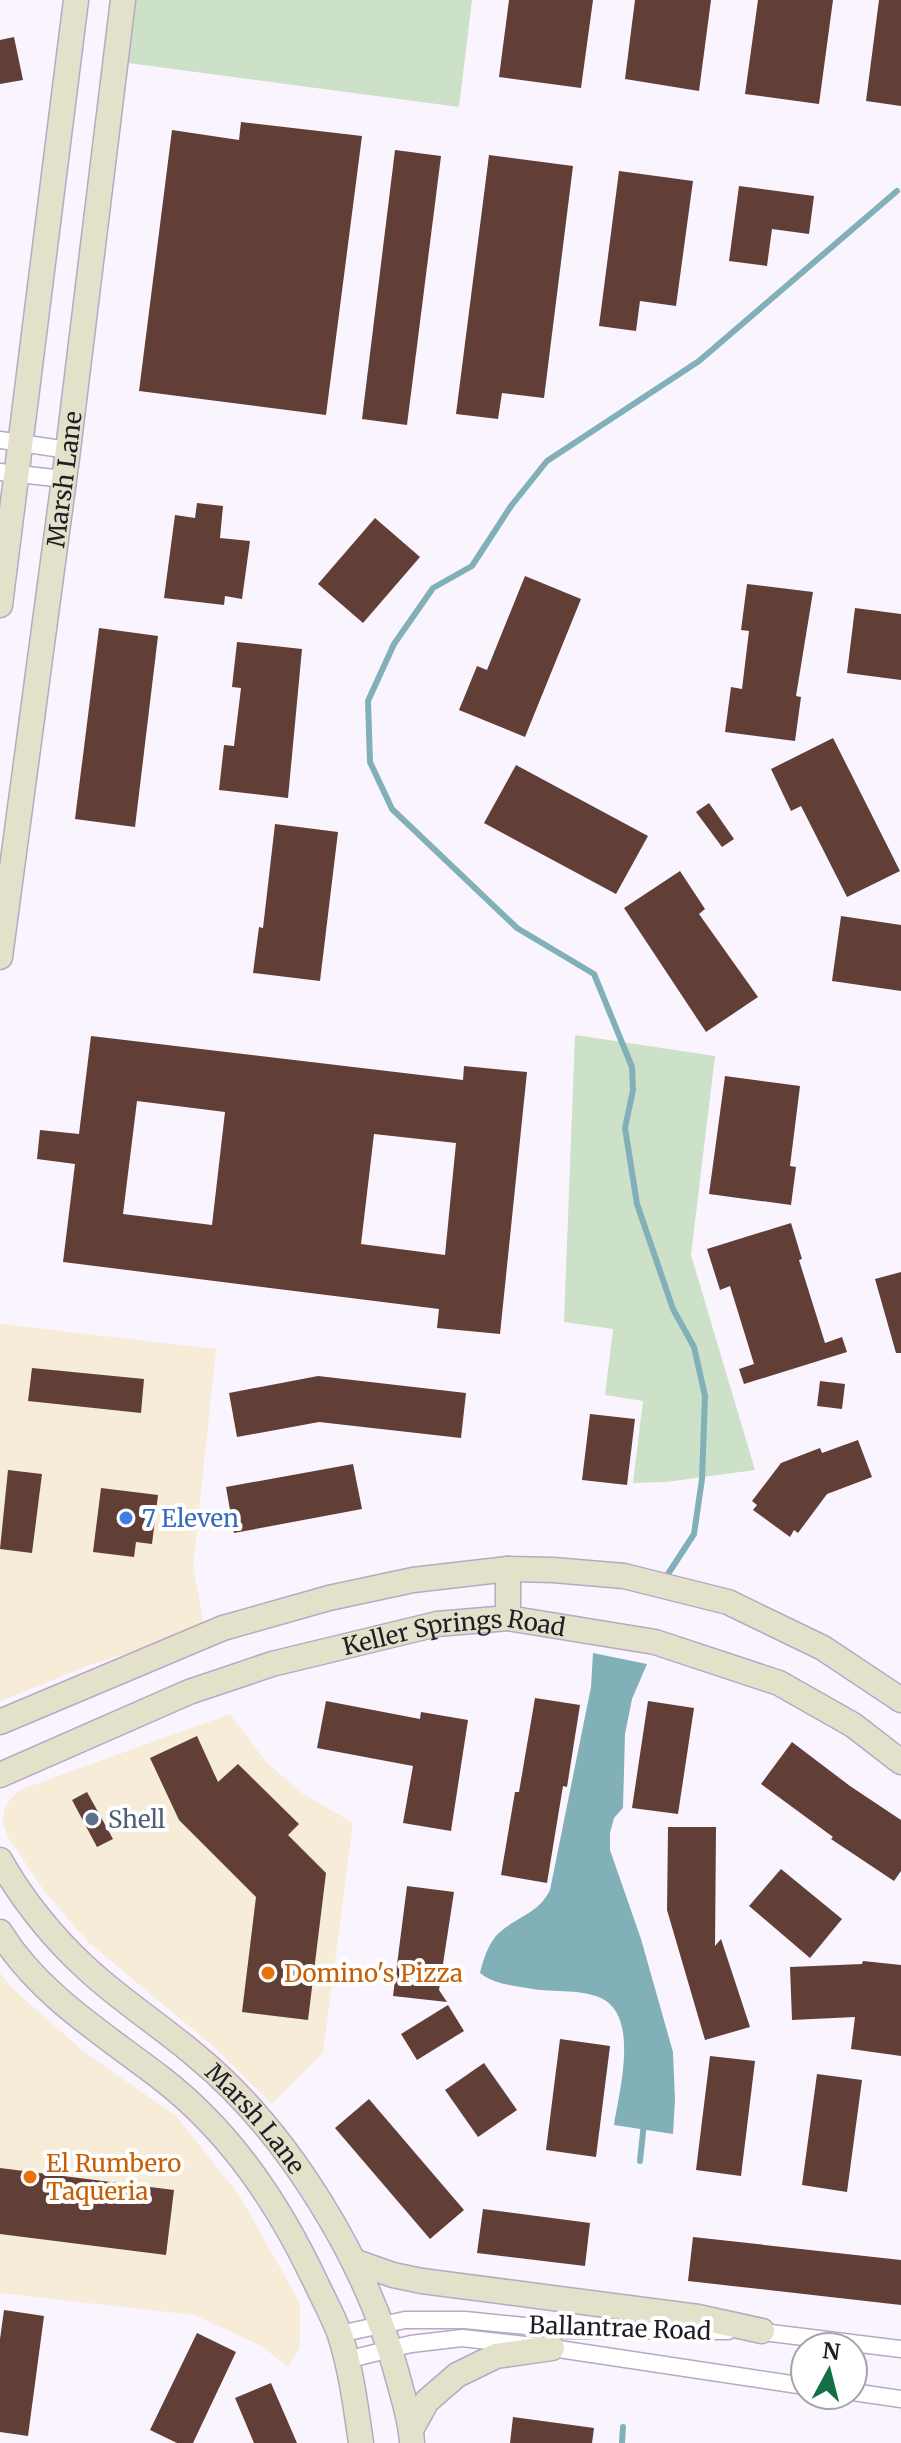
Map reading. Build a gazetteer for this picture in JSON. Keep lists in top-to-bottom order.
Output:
{
  "streets": {
    "main road": ["Marsh Lane", "Keller Springs Road"],
    "street": ["Ballantrae Road"]
  },
  "crossings": [
    ["Marsh Lane", "Ballantrae Road"]
  ],
  "places": [
    "7 Eleven",
    "Shell",
    "Domino's Pizza",
    "El Rumbero Taqueria"
  ],
  "north": "top"
}
